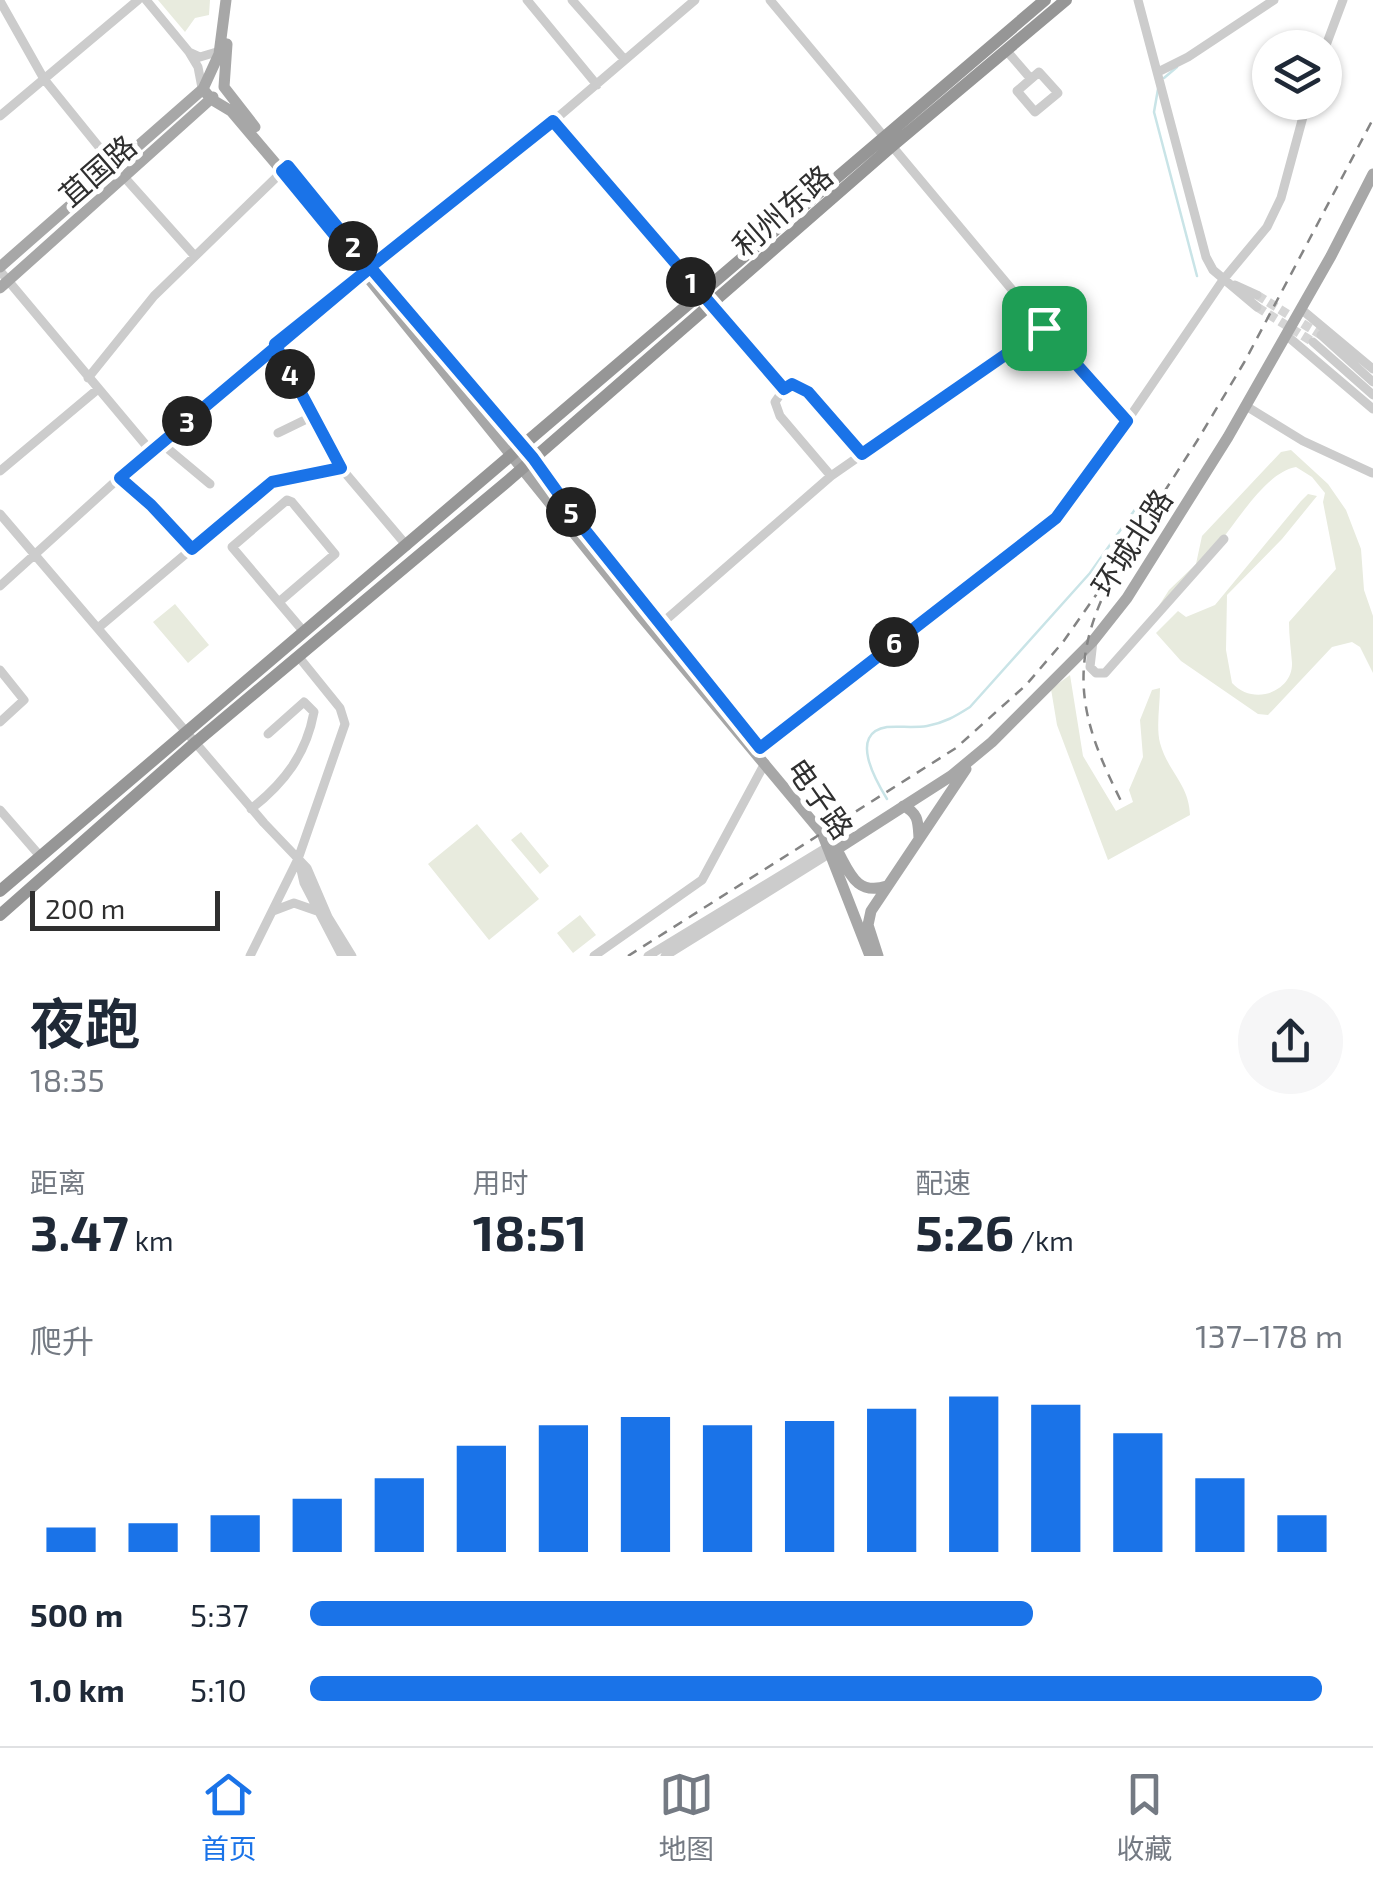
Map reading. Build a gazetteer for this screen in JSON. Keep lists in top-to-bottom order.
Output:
{
  "streets": {
    "highway": ["利州东路"],
    "main road": ["苴国路", "环城北路", "电子路"]
  },
  "crossings": [
    ["苴国路", "电子路"],
    ["利州东路", "电子路"],
    ["环城北路", "电子路"]
  ],
  "scale_bar": "200 m",
  "page": {
    "pins": [
      "2",
      "1",
      "4",
      "3",
      "5",
      "6"
    ],
    "scale": "200 m",
    "heading": ["夜跑", "18:35"],
    "stats": [
      ["距离", "3.47 km"],
      ["用时", "18:51"],
      ["配速", "5:26 /km"]
    ],
    "chart": ["爬升", "137–178 m"],
    "list": [
      {
        "name": "500 m",
        "note": "5:37"
      },
      {
        "name": "1.0 km",
        "note": "5:10"
      }
    ],
    "tabs": ["首页", "地图", "收藏"]
  }
}
